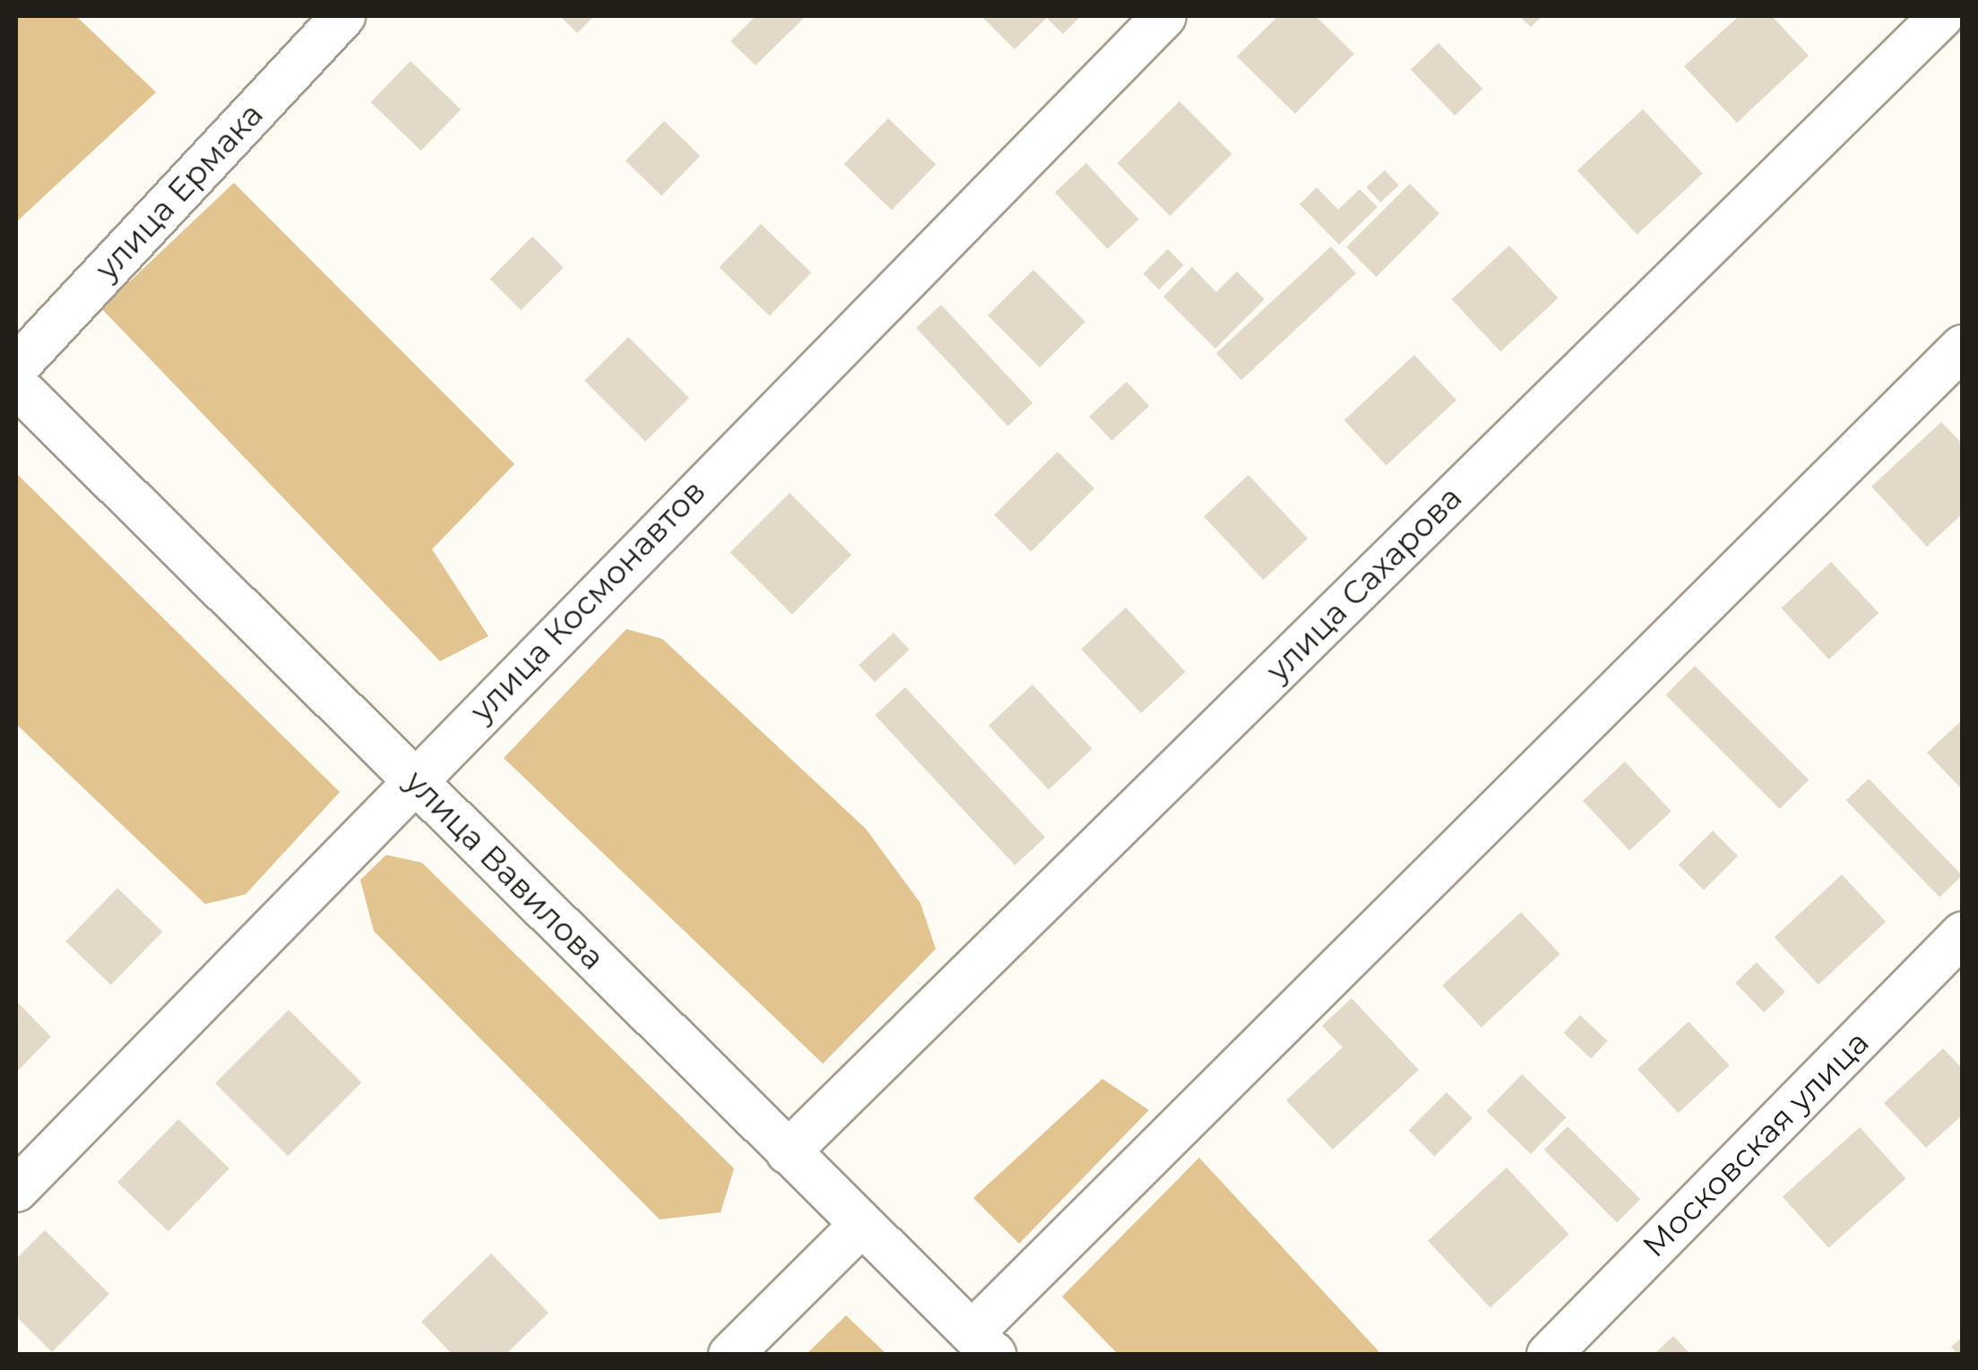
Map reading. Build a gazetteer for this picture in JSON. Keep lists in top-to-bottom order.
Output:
{
  "streets": {
    "street": [
      "улица Ермака",
      "улица Сахарова",
      "улица Космонавтов",
      "улица Вавилова",
      "Московская улица"
    ]
  },
  "crossings": [
    ["улица Сахарова", "улица Вавилова"],
    ["улица Космонавтов", "улица Вавилова"]
  ]
}
